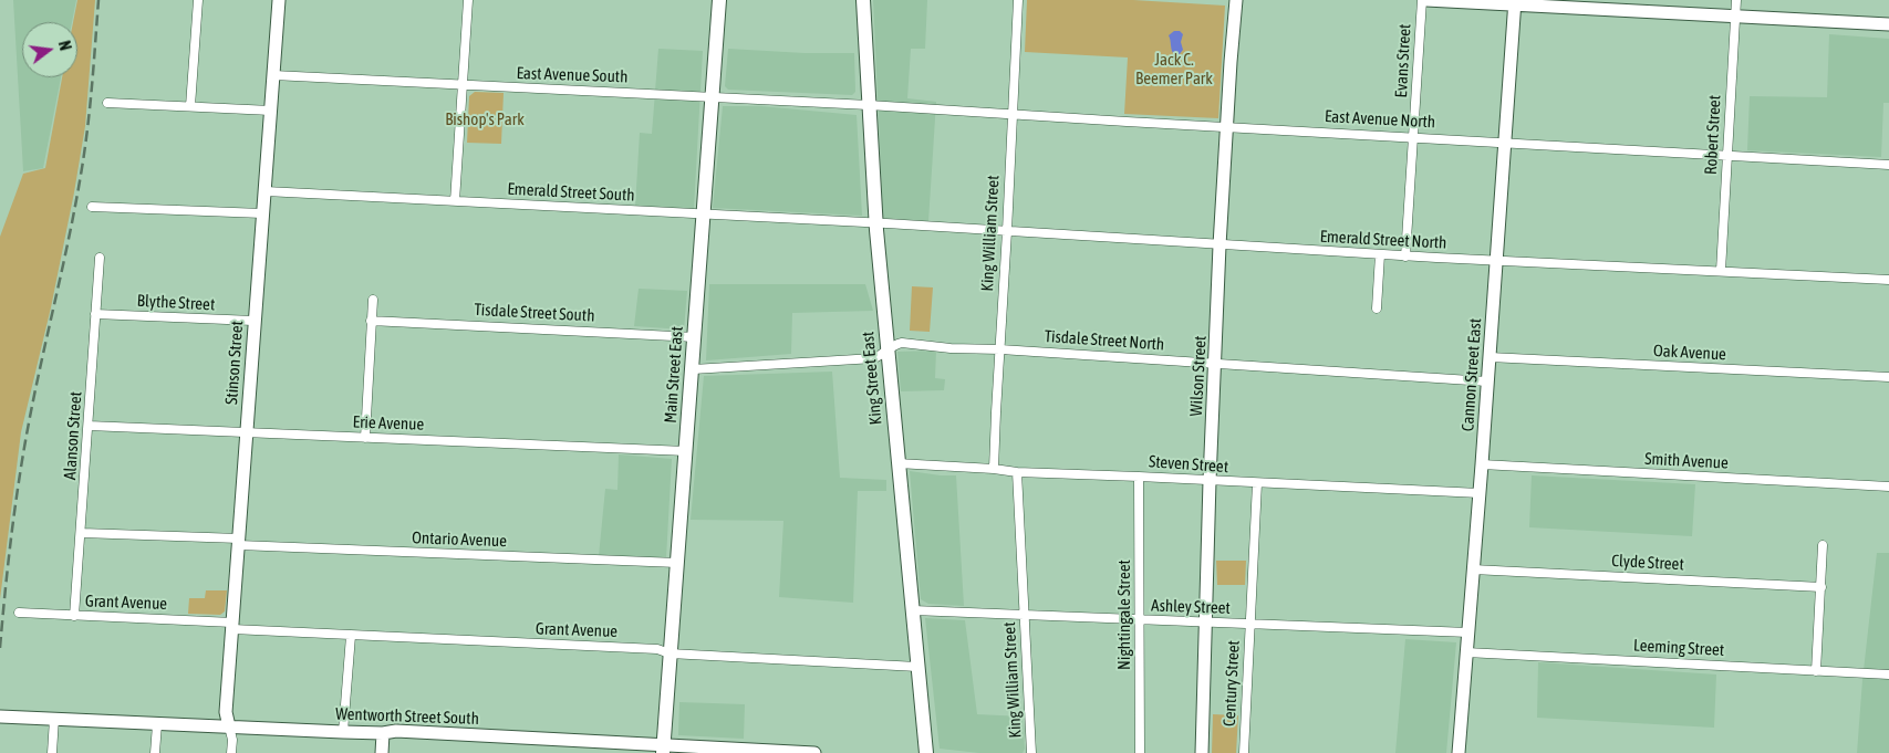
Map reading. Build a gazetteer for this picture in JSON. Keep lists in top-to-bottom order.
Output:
{
  "streets": {
    "main road": [
      "Stinson Street",
      "Main Street East",
      "Cannon Street East",
      "Wilson Street",
      "King Street East",
      "Wentworth Street South"
    ],
    "street": [
      "Evans Street",
      "East Avenue South",
      "East Avenue North",
      "Robert Street",
      "Emerald Street South",
      "King William Street",
      "Emerald Street North",
      "Blythe Street",
      "Tisdale Street South",
      "Tisdale Street North",
      "Oak Avenue",
      "Erie Avenue",
      "Alanson Street",
      "Smith Avenue",
      "Steven Street",
      "Ontario Avenue",
      "Clyde Street",
      "Grant Avenue",
      "Ashley Street",
      "Nightingale Street",
      "Leeming Street",
      "Century Street"
    ]
  },
  "crossings": [
    ["Evans Street", "East Avenue North"],
    ["Evans Street", "Emerald Street North"],
    ["East Avenue South", "East Avenue North"],
    ["East Avenue South", "Stinson Street"],
    ["East Avenue South", "Main Street East"],
    ["East Avenue South", "King Street East"],
    ["East Avenue North", "Robert Street"],
    ["East Avenue North", "King William Street"],
    ["East Avenue North", "Cannon Street East"],
    ["East Avenue North", "Wilson Street"],
    ["East Avenue North", "King Street East"],
    ["Robert Street", "Emerald Street North"],
    ["Emerald Street South", "Emerald Street North"],
    ["Emerald Street South", "Stinson Street"],
    ["Emerald Street South", "Main Street East"],
    ["Emerald Street South", "King Street East"],
    ["King William Street", "Emerald Street North"],
    ["King William Street", "Tisdale Street North"],
    ["King William Street", "Steven Street"],
    ["King William Street", "Ashley Street"],
    ["Emerald Street North", "Cannon Street East"],
    ["Emerald Street North", "Wilson Street"],
    ["Emerald Street North", "King Street East"],
    ["Blythe Street", "Stinson Street"],
    ["Blythe Street", "Alanson Street"],
    ["Tisdale Street South", "Main Street East"],
    ["Tisdale Street North", "Cannon Street East"],
    ["Tisdale Street North", "Wilson Street"],
    ["Tisdale Street North", "King Street East"],
    ["Oak Avenue", "Cannon Street East"],
    ["Stinson Street", "Erie Avenue"],
    ["Stinson Street", "Ontario Avenue"],
    ["Stinson Street", "Grant Avenue"],
    ["Stinson Street", "Wentworth Street South"],
    ["Main Street East", "Erie Avenue"],
    ["Main Street East", "Ontario Avenue"],
    ["Main Street East", "Grant Avenue"],
    ["Main Street East", "Wentworth Street South"],
    ["Cannon Street East", "Smith Avenue"],
    ["Cannon Street East", "Steven Street"],
    ["Cannon Street East", "Clyde Street"],
    ["Cannon Street East", "Ashley Street"],
    ["Cannon Street East", "Leeming Street"],
    ["Wilson Street", "Steven Street"],
    ["Wilson Street", "Ashley Street"],
    ["King Street East", "Steven Street"],
    ["King Street East", "Grant Avenue"],
    ["King Street East", "Ashley Street"],
    ["Erie Avenue", "Alanson Street"],
    ["Alanson Street", "Ontario Avenue"],
    ["Alanson Street", "Grant Avenue"],
    ["Steven Street", "Nightingale Street"],
    ["Steven Street", "Century Street"],
    ["Ashley Street", "Nightingale Street"],
    ["Ashley Street", "Century Street"]
  ],
  "parks": ["Jack C. Beemer Park", "Bishop's Park"],
  "north": "right"
}
